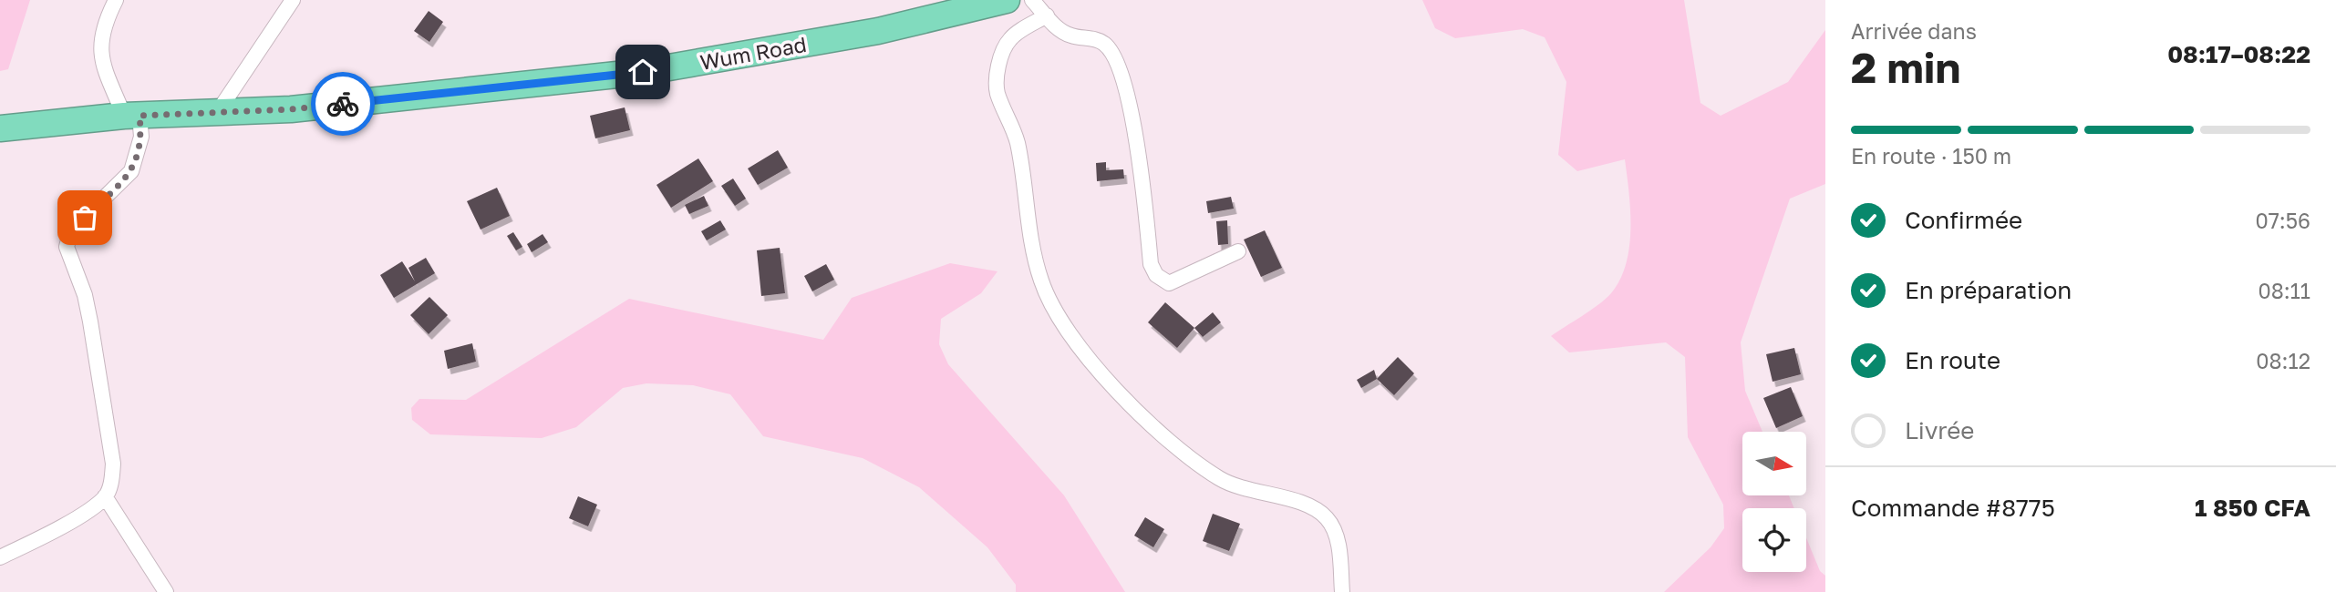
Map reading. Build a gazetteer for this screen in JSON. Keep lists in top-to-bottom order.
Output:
{
  "streets": {
    "highway": ["Wum Road"]
  },
  "north": "right",
  "page": {
    "heading": ["2 min", "Arrivée dans", "08:17–08:22"],
    "panel": ["Commande #8775", "1 850 CFA"],
    "bar": "En route · 150 m",
    "list": [
      ["Confirmée", "07:56"],
      ["En préparation", "08:11"],
      ["En route", "08:12"],
      "Livrée"
    ]
  }
}
